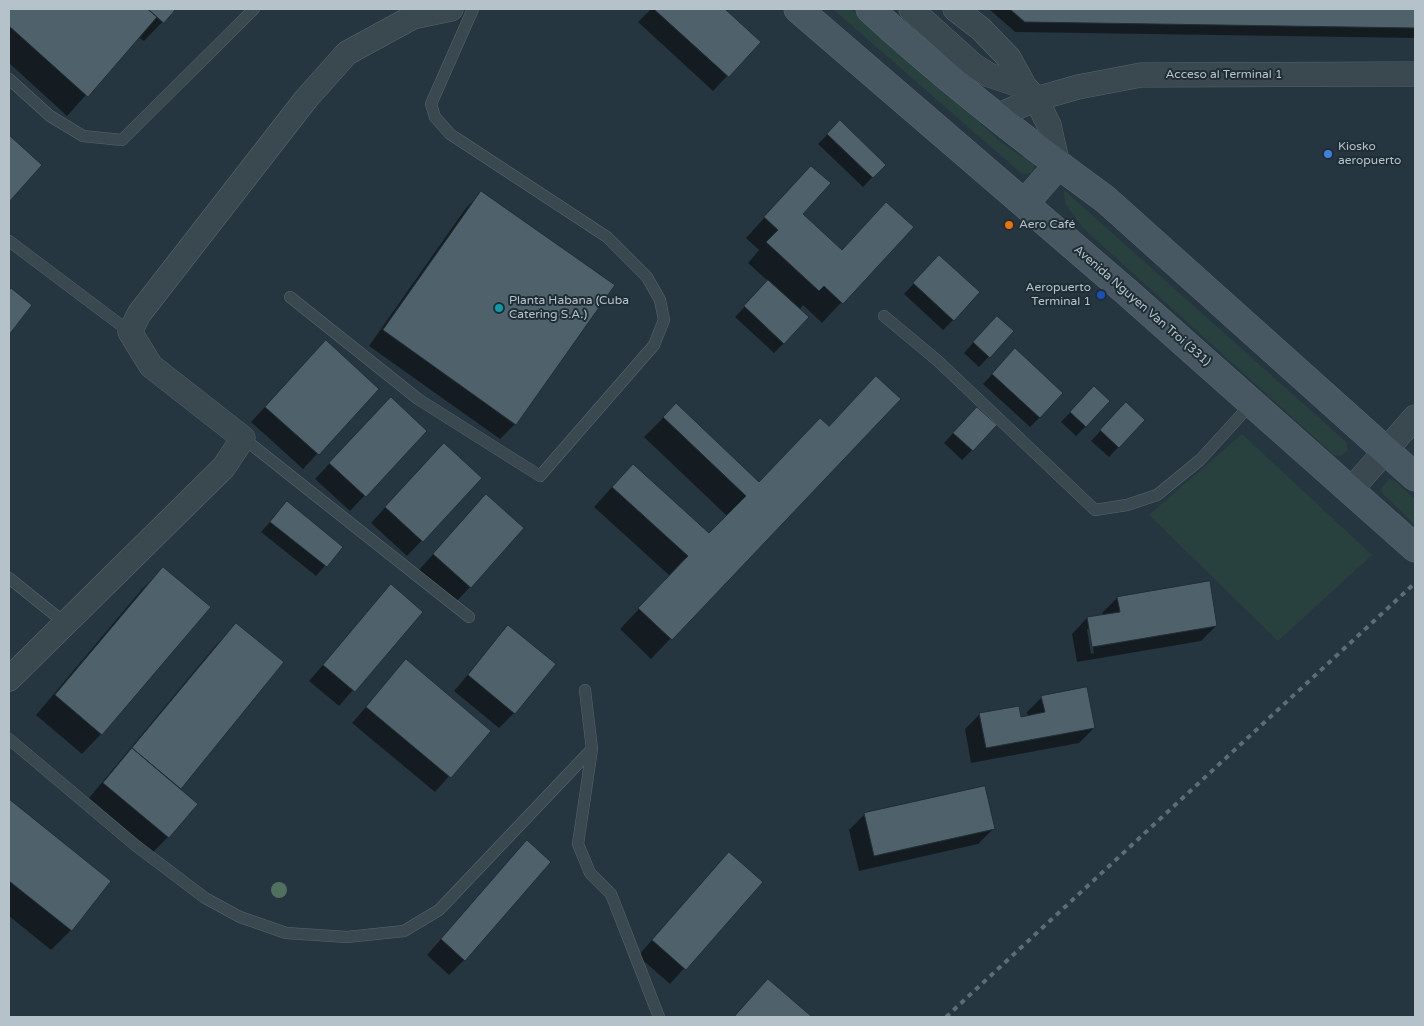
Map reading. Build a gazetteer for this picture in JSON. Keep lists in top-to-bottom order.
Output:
{
  "streets": {
    "main road": ["Avenida Nguyen Van Troi (331)"],
    "street": ["Acceso al Terminal 1"]
  },
  "places": [
    "Kiosko aeropuerto",
    "Aero Café",
    "Aeropuerto Terminal 1",
    "Planta Habana (Cuba Catering S.A.)"
  ]
}
